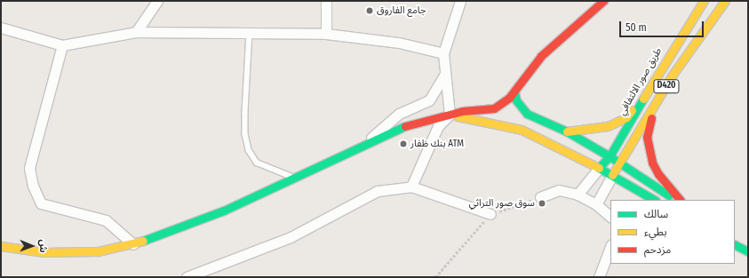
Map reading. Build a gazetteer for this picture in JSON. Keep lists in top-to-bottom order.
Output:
{
  "streets": {
    "street": ["طريق صور الالتفافي", "D420"]
  },
  "places": ["جامع الفاروق", "بنك ظفار ATM", "سوق صور التراثي"],
  "legend": ["سالك", "بطيء", "مزدحم"],
  "scale_bar": "50 m",
  "north": "right"
}
